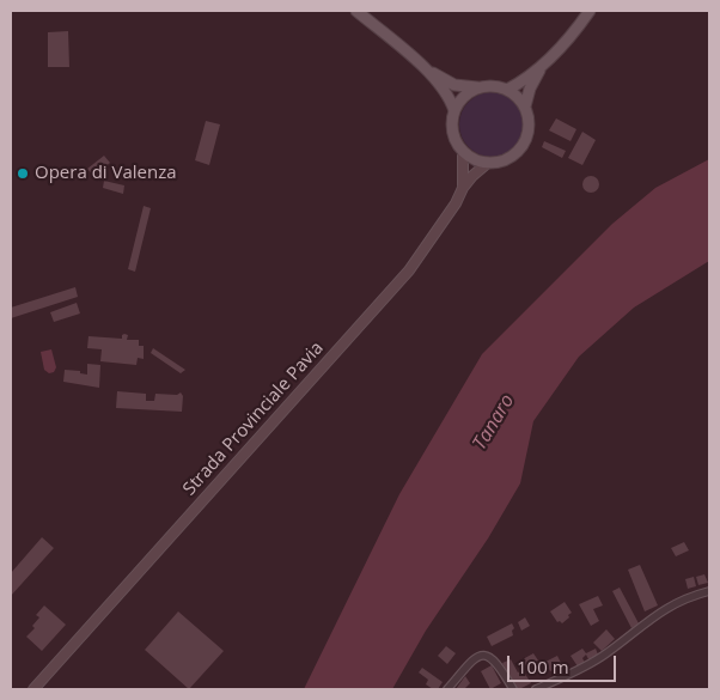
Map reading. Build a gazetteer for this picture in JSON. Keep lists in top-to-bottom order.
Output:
{
  "streets": {
    "main road": ["Strada Provinciale Pavia"]
  },
  "water": ["Tanaro"],
  "places": ["Opera di Valenza"],
  "scale_bar": "100 m"
}
